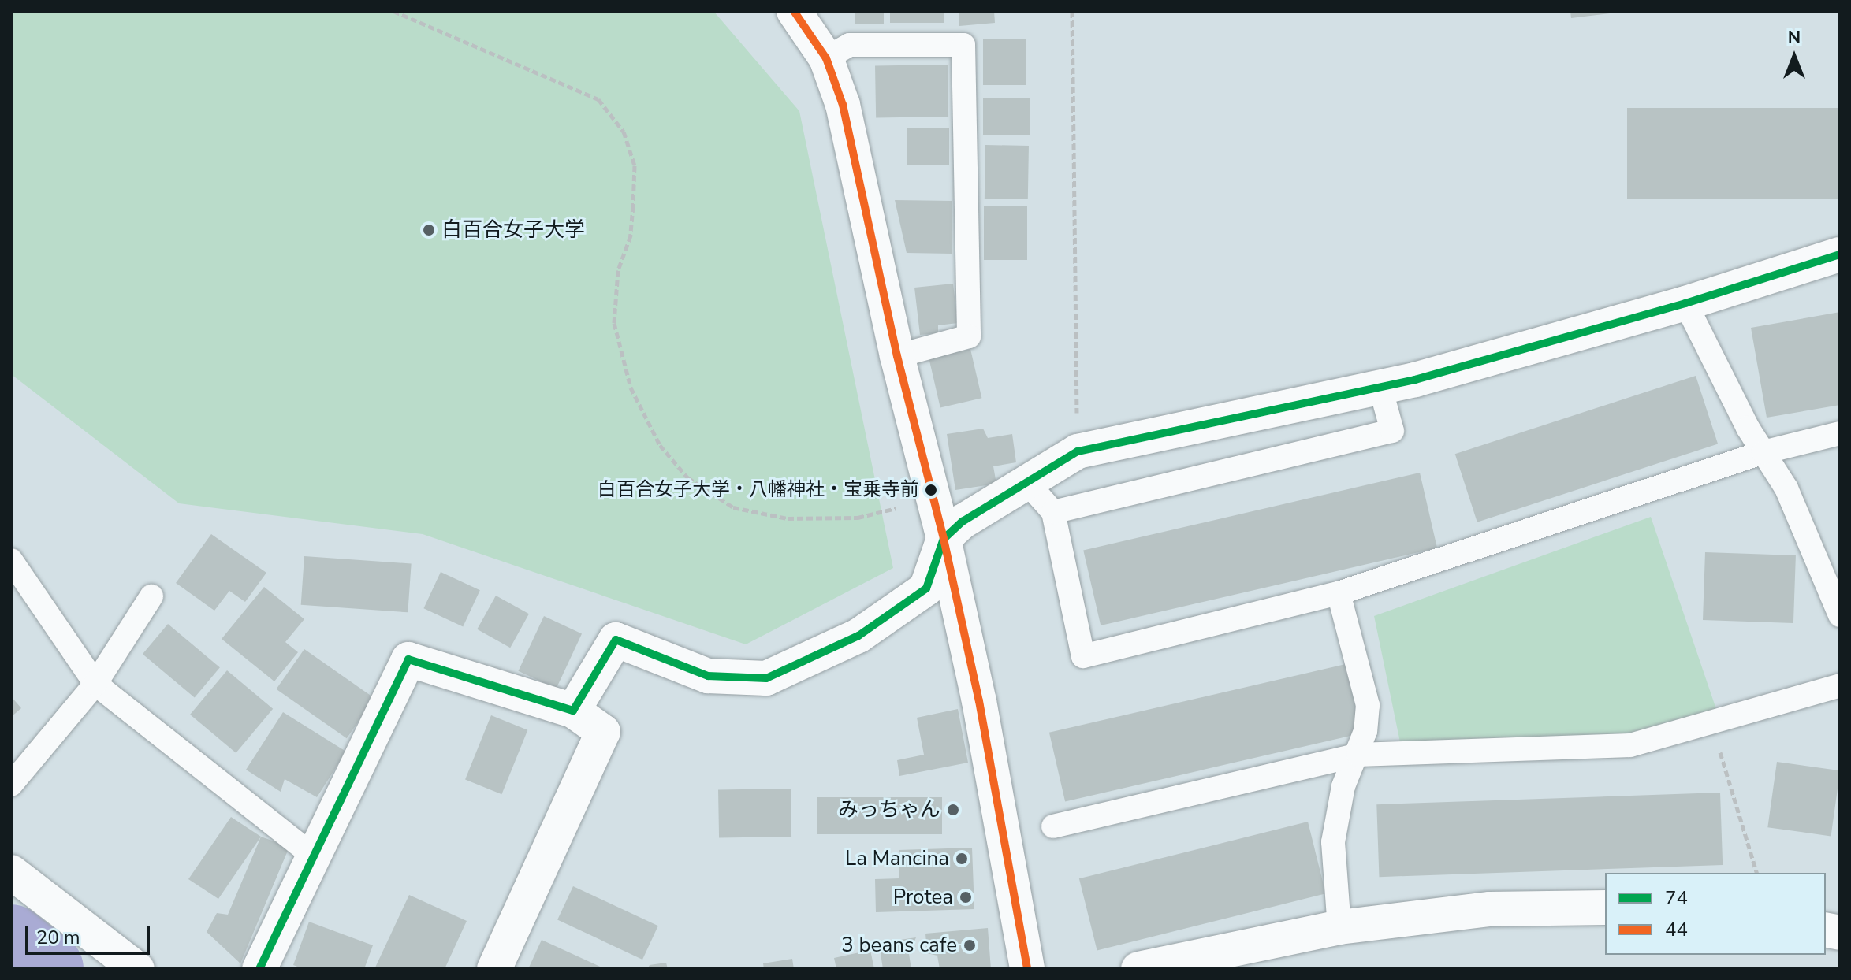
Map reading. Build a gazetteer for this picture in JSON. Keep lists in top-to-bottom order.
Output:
{
  "places": [
    "白百合女子大学",
    "白百合女子大学・八幡神社・宝乗寺前",
    "みっちゃん",
    "La Mancina",
    "Protea",
    "3 beans cafe"
  ],
  "lines": ["transit line 44", "transit line 74"],
  "legend": ["74", "44"],
  "scale_bar": "20 m",
  "north": "top"
}
